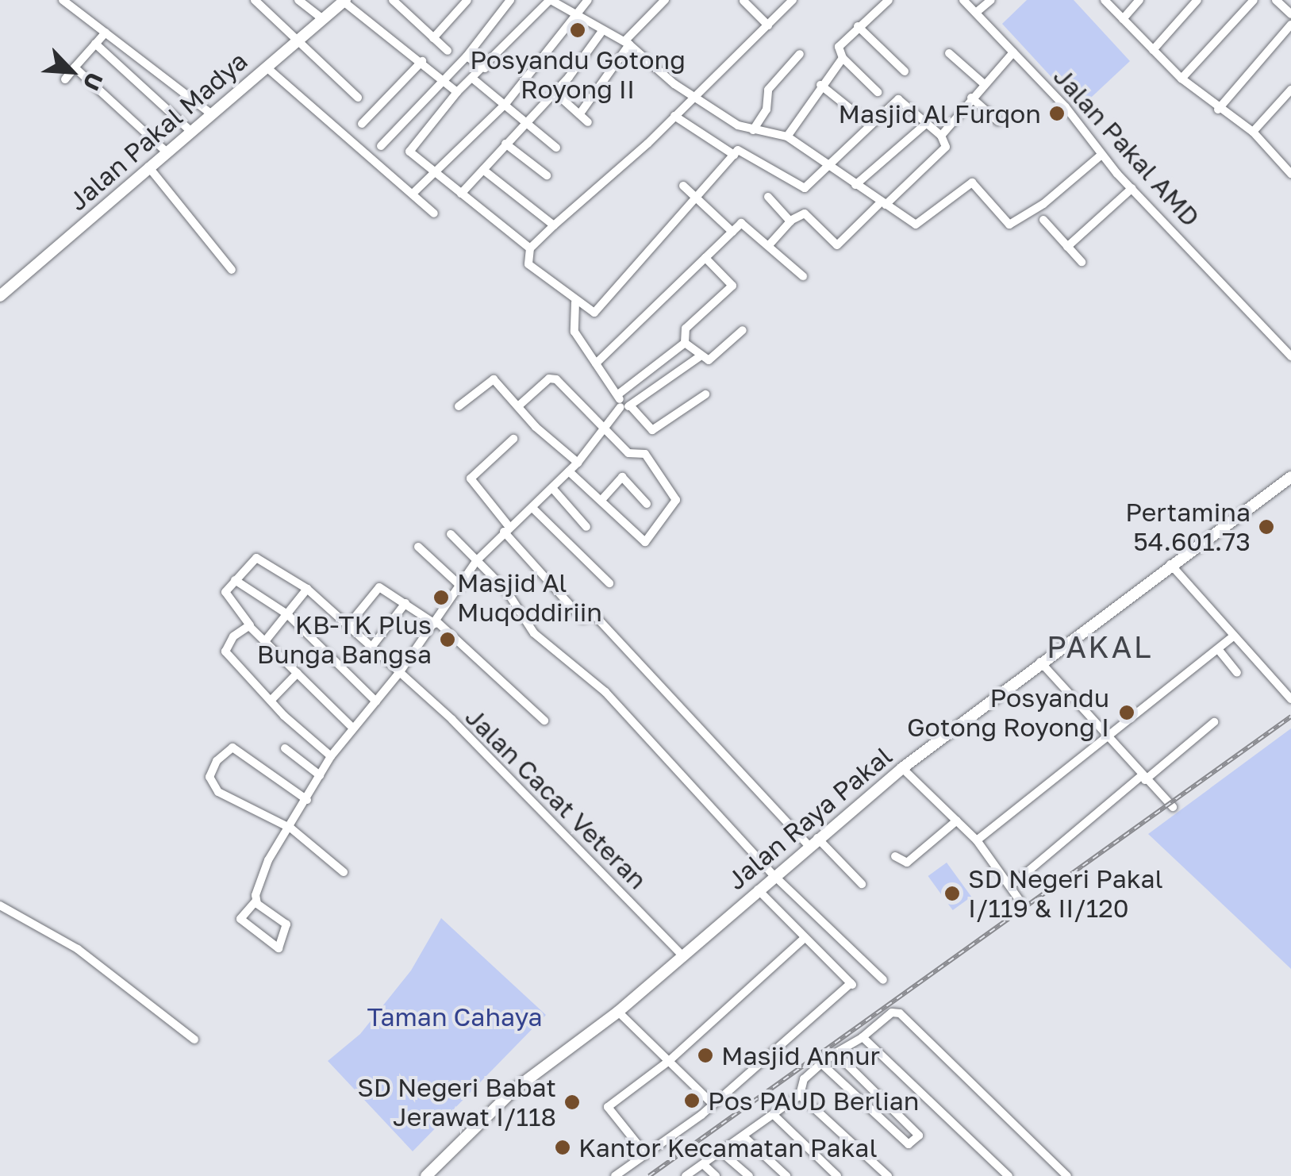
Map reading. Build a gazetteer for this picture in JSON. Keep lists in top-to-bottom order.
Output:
{
  "streets": {
    "main road": ["Jalan Pakal Madya", "Jalan Raya Pakal"],
    "street": ["Jalan Pakal AMD", "Jalan Cacat Veteran"]
  },
  "crossings": [
    ["Jalan Cacat Veteran", "Jalan Raya Pakal"]
  ],
  "districts": ["PAKAL"],
  "parks": ["Taman Cahaya"],
  "places": [
    "Posyandu Gotong Royong II",
    "Masjid Al Furqon",
    "Pertamina 54.601.73",
    "Masjid Al Muqoddiriin",
    "KB-TK Plus Bunga Bangsa",
    "Posyandu Gotong Royong I",
    "SD Negeri Pakal I/119 & II/120",
    "Masjid Annur",
    "Pos PAUD Berlian",
    "SD Negeri Babat Jerawat I/118",
    "Kantor Kecamatan Pakal"
  ],
  "north": "bottom right"
}
